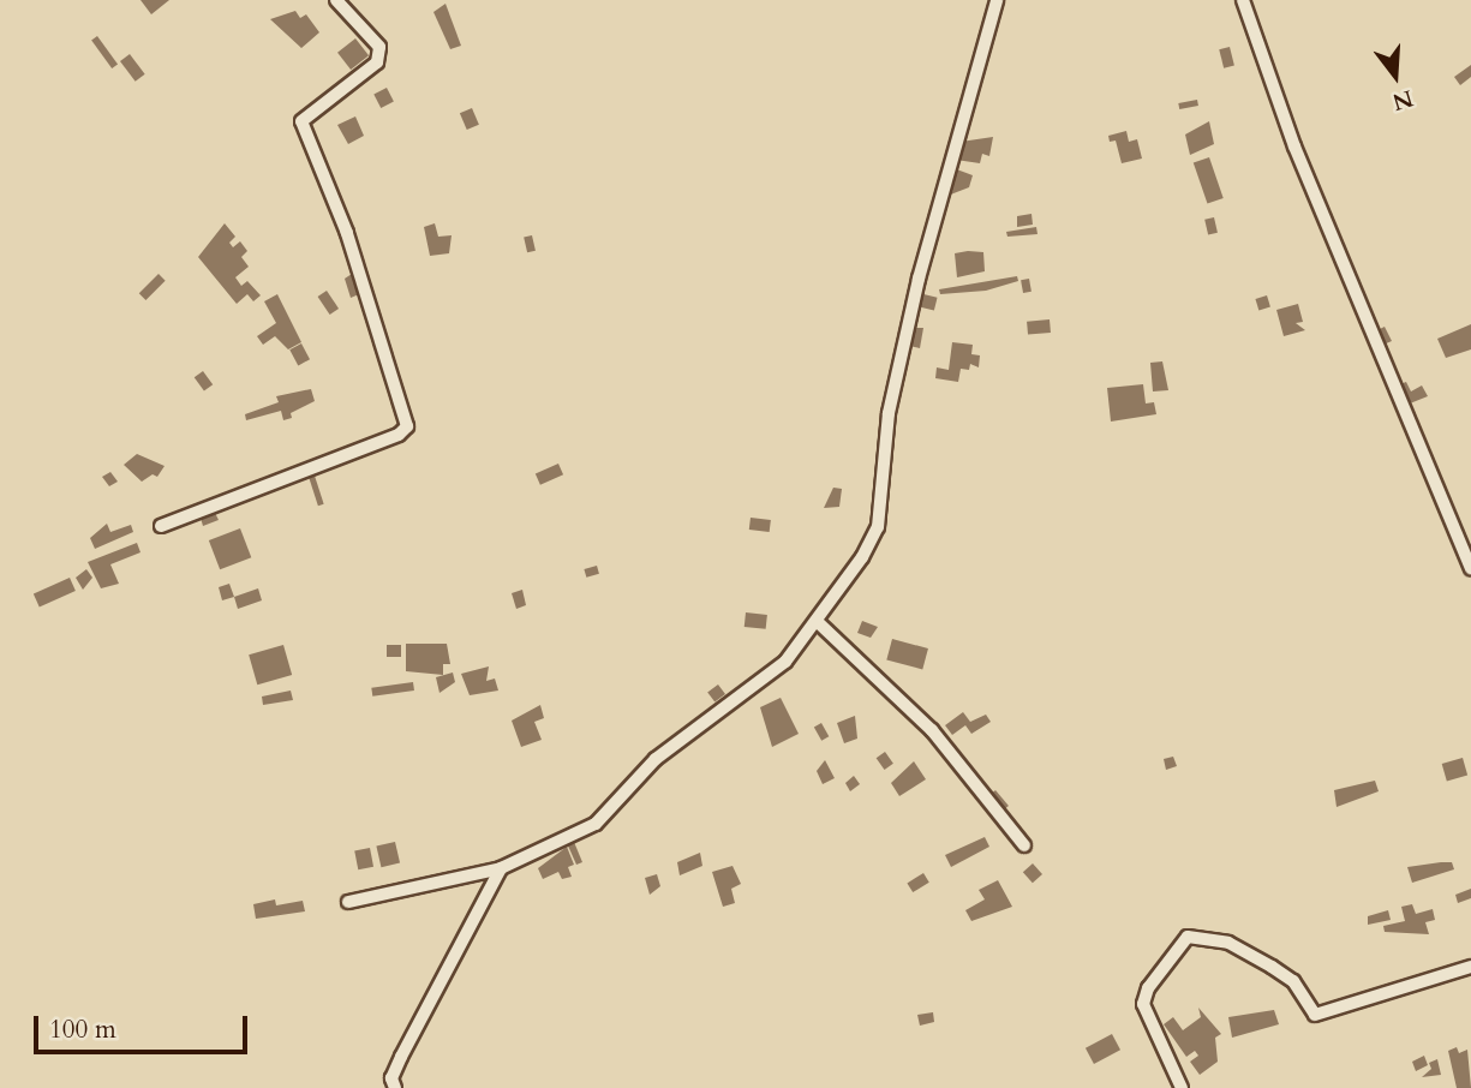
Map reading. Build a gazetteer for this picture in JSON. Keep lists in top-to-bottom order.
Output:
{
  "scale_bar": "100 m",
  "north": "bottom"
}
